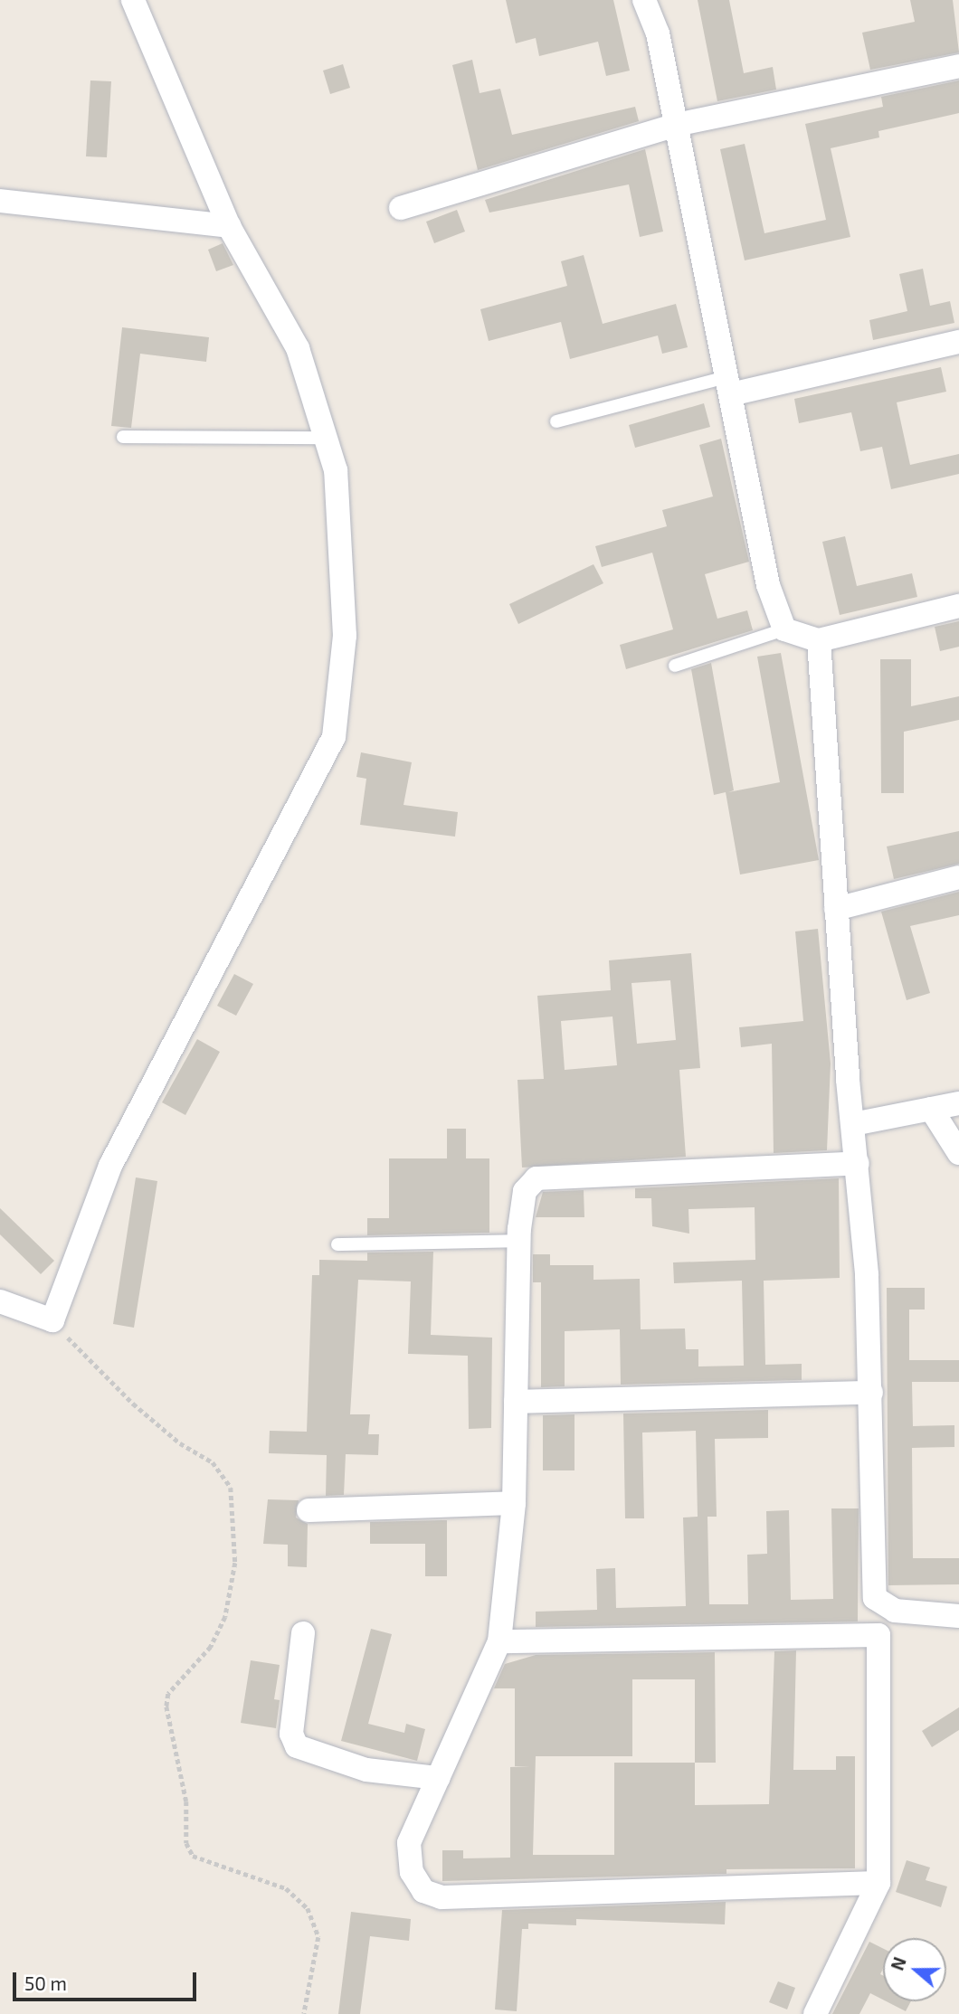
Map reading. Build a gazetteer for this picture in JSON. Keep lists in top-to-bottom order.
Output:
{
  "scale_bar": "50 m",
  "north": "left"
}
